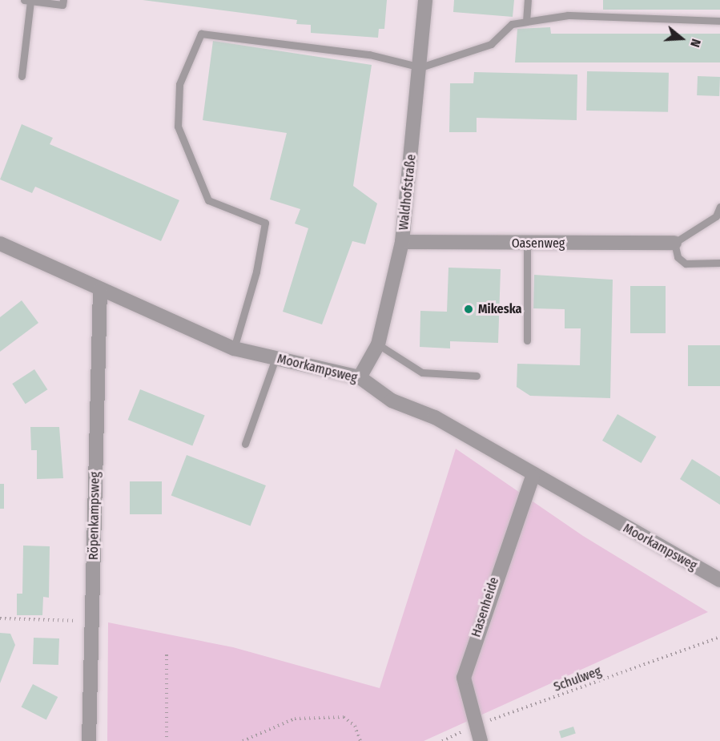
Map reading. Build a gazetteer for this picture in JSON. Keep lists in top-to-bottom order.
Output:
{
  "streets": {
    "street": [
      "Waldhofstraße",
      "Oasenweg",
      "Moorkampsweg",
      "Röpenkampsweg",
      "Hasenheide"
    ],
    "path": ["Schulweg"]
  },
  "crossings": [
    ["Waldhofstraße", "Oasenweg"],
    ["Waldhofstraße", "Moorkampsweg"],
    ["Moorkampsweg", "Röpenkampsweg"],
    ["Moorkampsweg", "Hasenheide"],
    ["Hasenheide", "Schulweg"]
  ],
  "places": ["Mikeska"],
  "north": "right"
}
